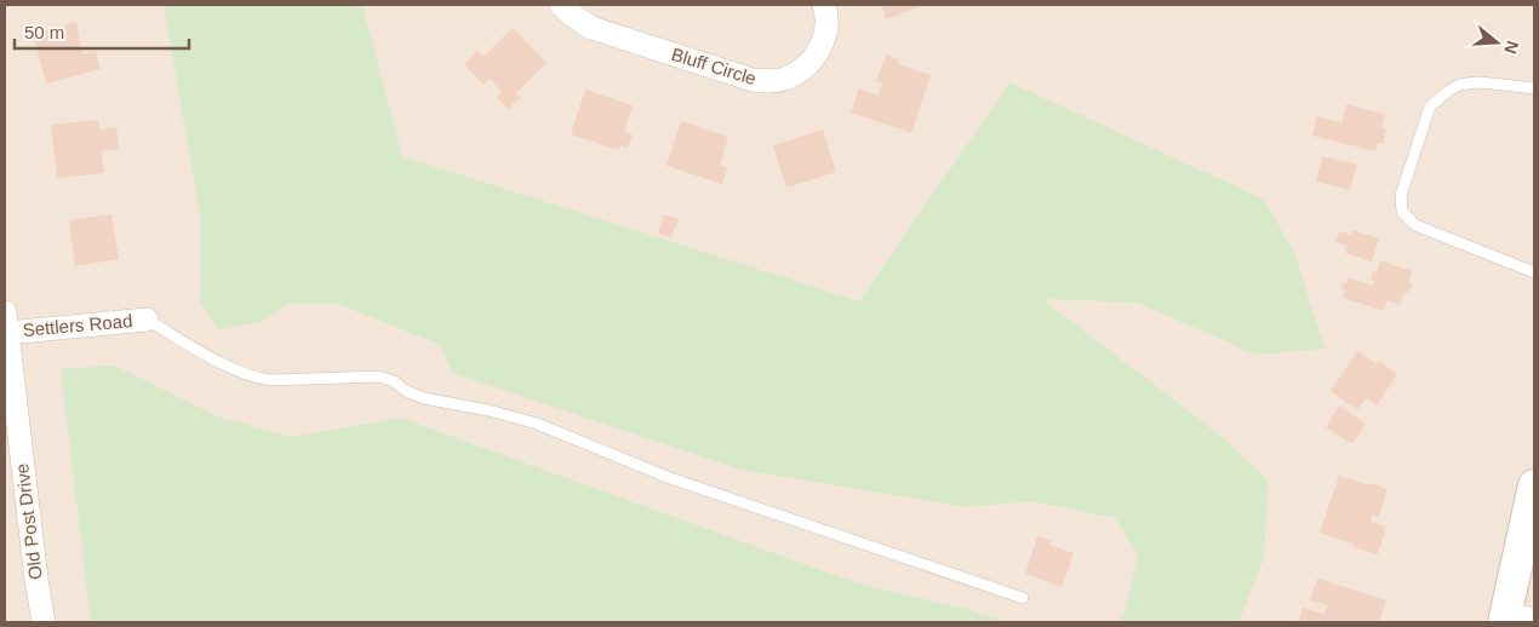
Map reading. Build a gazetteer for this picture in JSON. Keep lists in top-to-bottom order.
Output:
{
  "streets": {
    "street": ["Bluff Circle", "Settlers Road", "Old Post Drive"]
  },
  "crossings": [
    ["Settlers Road", "Old Post Drive"]
  ],
  "scale_bar": "50 m",
  "north": "right"
}
